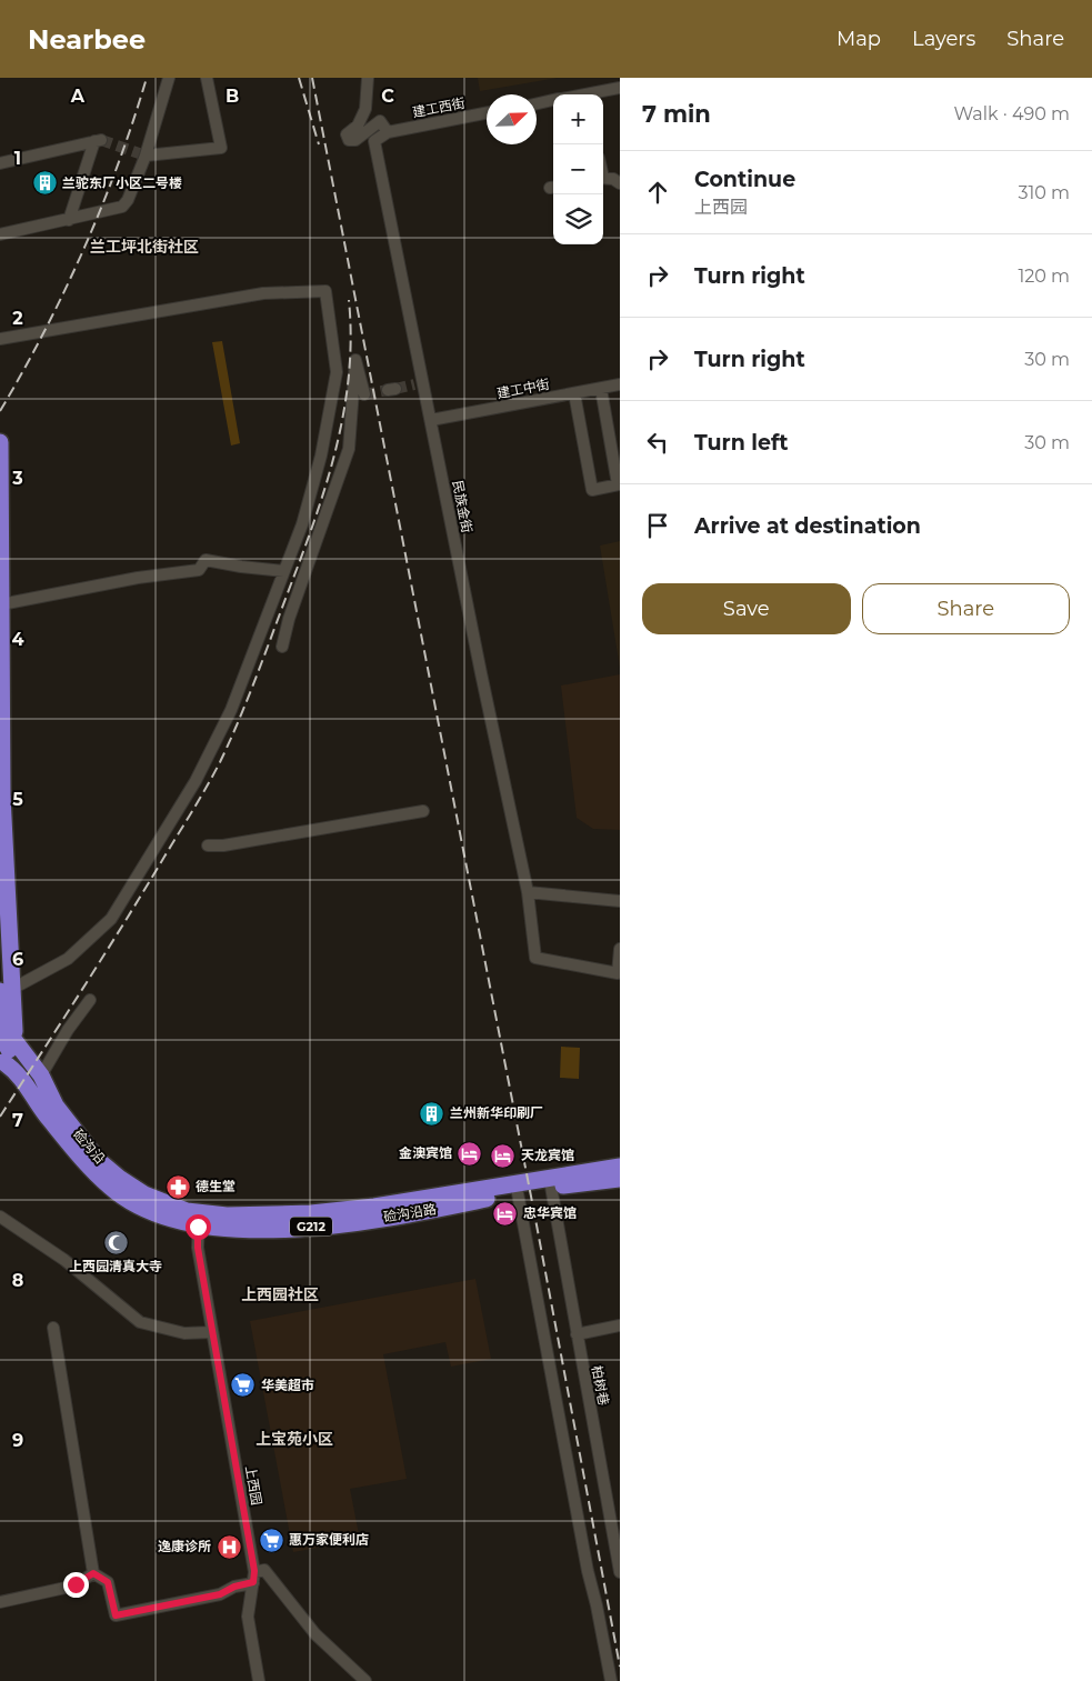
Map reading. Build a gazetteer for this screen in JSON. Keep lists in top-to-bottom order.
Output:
{
  "streets": {
    "highway": ["硷沟沿", "硷沟沿路", "G212"],
    "street": [
      "建工西街",
      "建工中街",
      "民族金街",
      "柏树巷",
      "上西园"
    ]
  },
  "crossings": [
    ["建工西街", "民族金街"],
    ["建工中街", "民族金街"],
    ["硷沟沿", "硷沟沿路"],
    ["硷沟沿", "上西园"],
    ["硷沟沿路", "柏树巷"],
    ["硷沟沿路", "上西园"]
  ],
  "districts": ["兰工坪北街社区", "上西园社区", "上宝苑小区"],
  "places": {
    "building": ["兰驼东厂小区二号楼", "兰州新华印刷厂"],
    "hotel": ["金澳宾馆", "天龙宾馆", "忠华宾馆"],
    "pharmacy": ["德生堂"],
    "mosque": ["上西园清真大寺"],
    "supermarket": ["华美超市", "惠万家便利店"],
    "hospital": ["逸康诊所"]
  },
  "north": "top right",
  "page": {
    "header": "Nearbee",
    "nav": ["Map", "Layers", "Share"],
    "heading": ["7 min", "Walk · 490 m"],
    "map_buttons": ["+", "−"],
    "list": [
      ["Continue", "上西园", "310 m"],
      ["Turn right", "120 m"],
      ["Turn right", "30 m"],
      ["Turn left", "30 m"],
      "Arrive at destination"
    ],
    "buttons": ["Save", "Share"]
  },
  "grid": {
    "columns": ["A", "B", "C"],
    "rows": [
      "1",
      "2",
      "3",
      "4",
      "5",
      "6",
      "7",
      "8",
      "9"
    ]
  }
}
